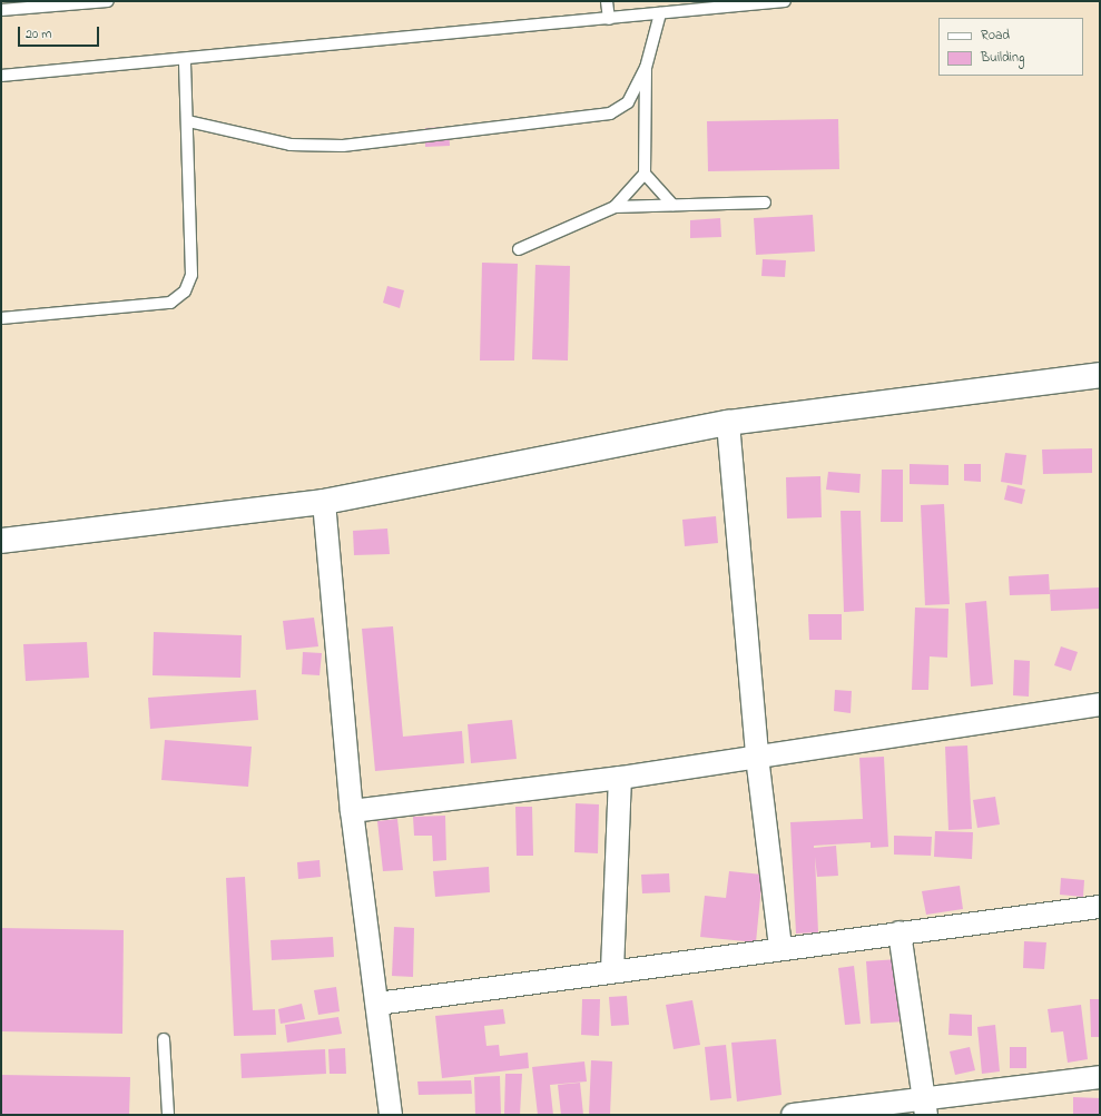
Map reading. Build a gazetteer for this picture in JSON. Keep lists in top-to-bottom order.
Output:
{
  "legend": ["Road", "Building"],
  "scale_bar": "20 m"
}
